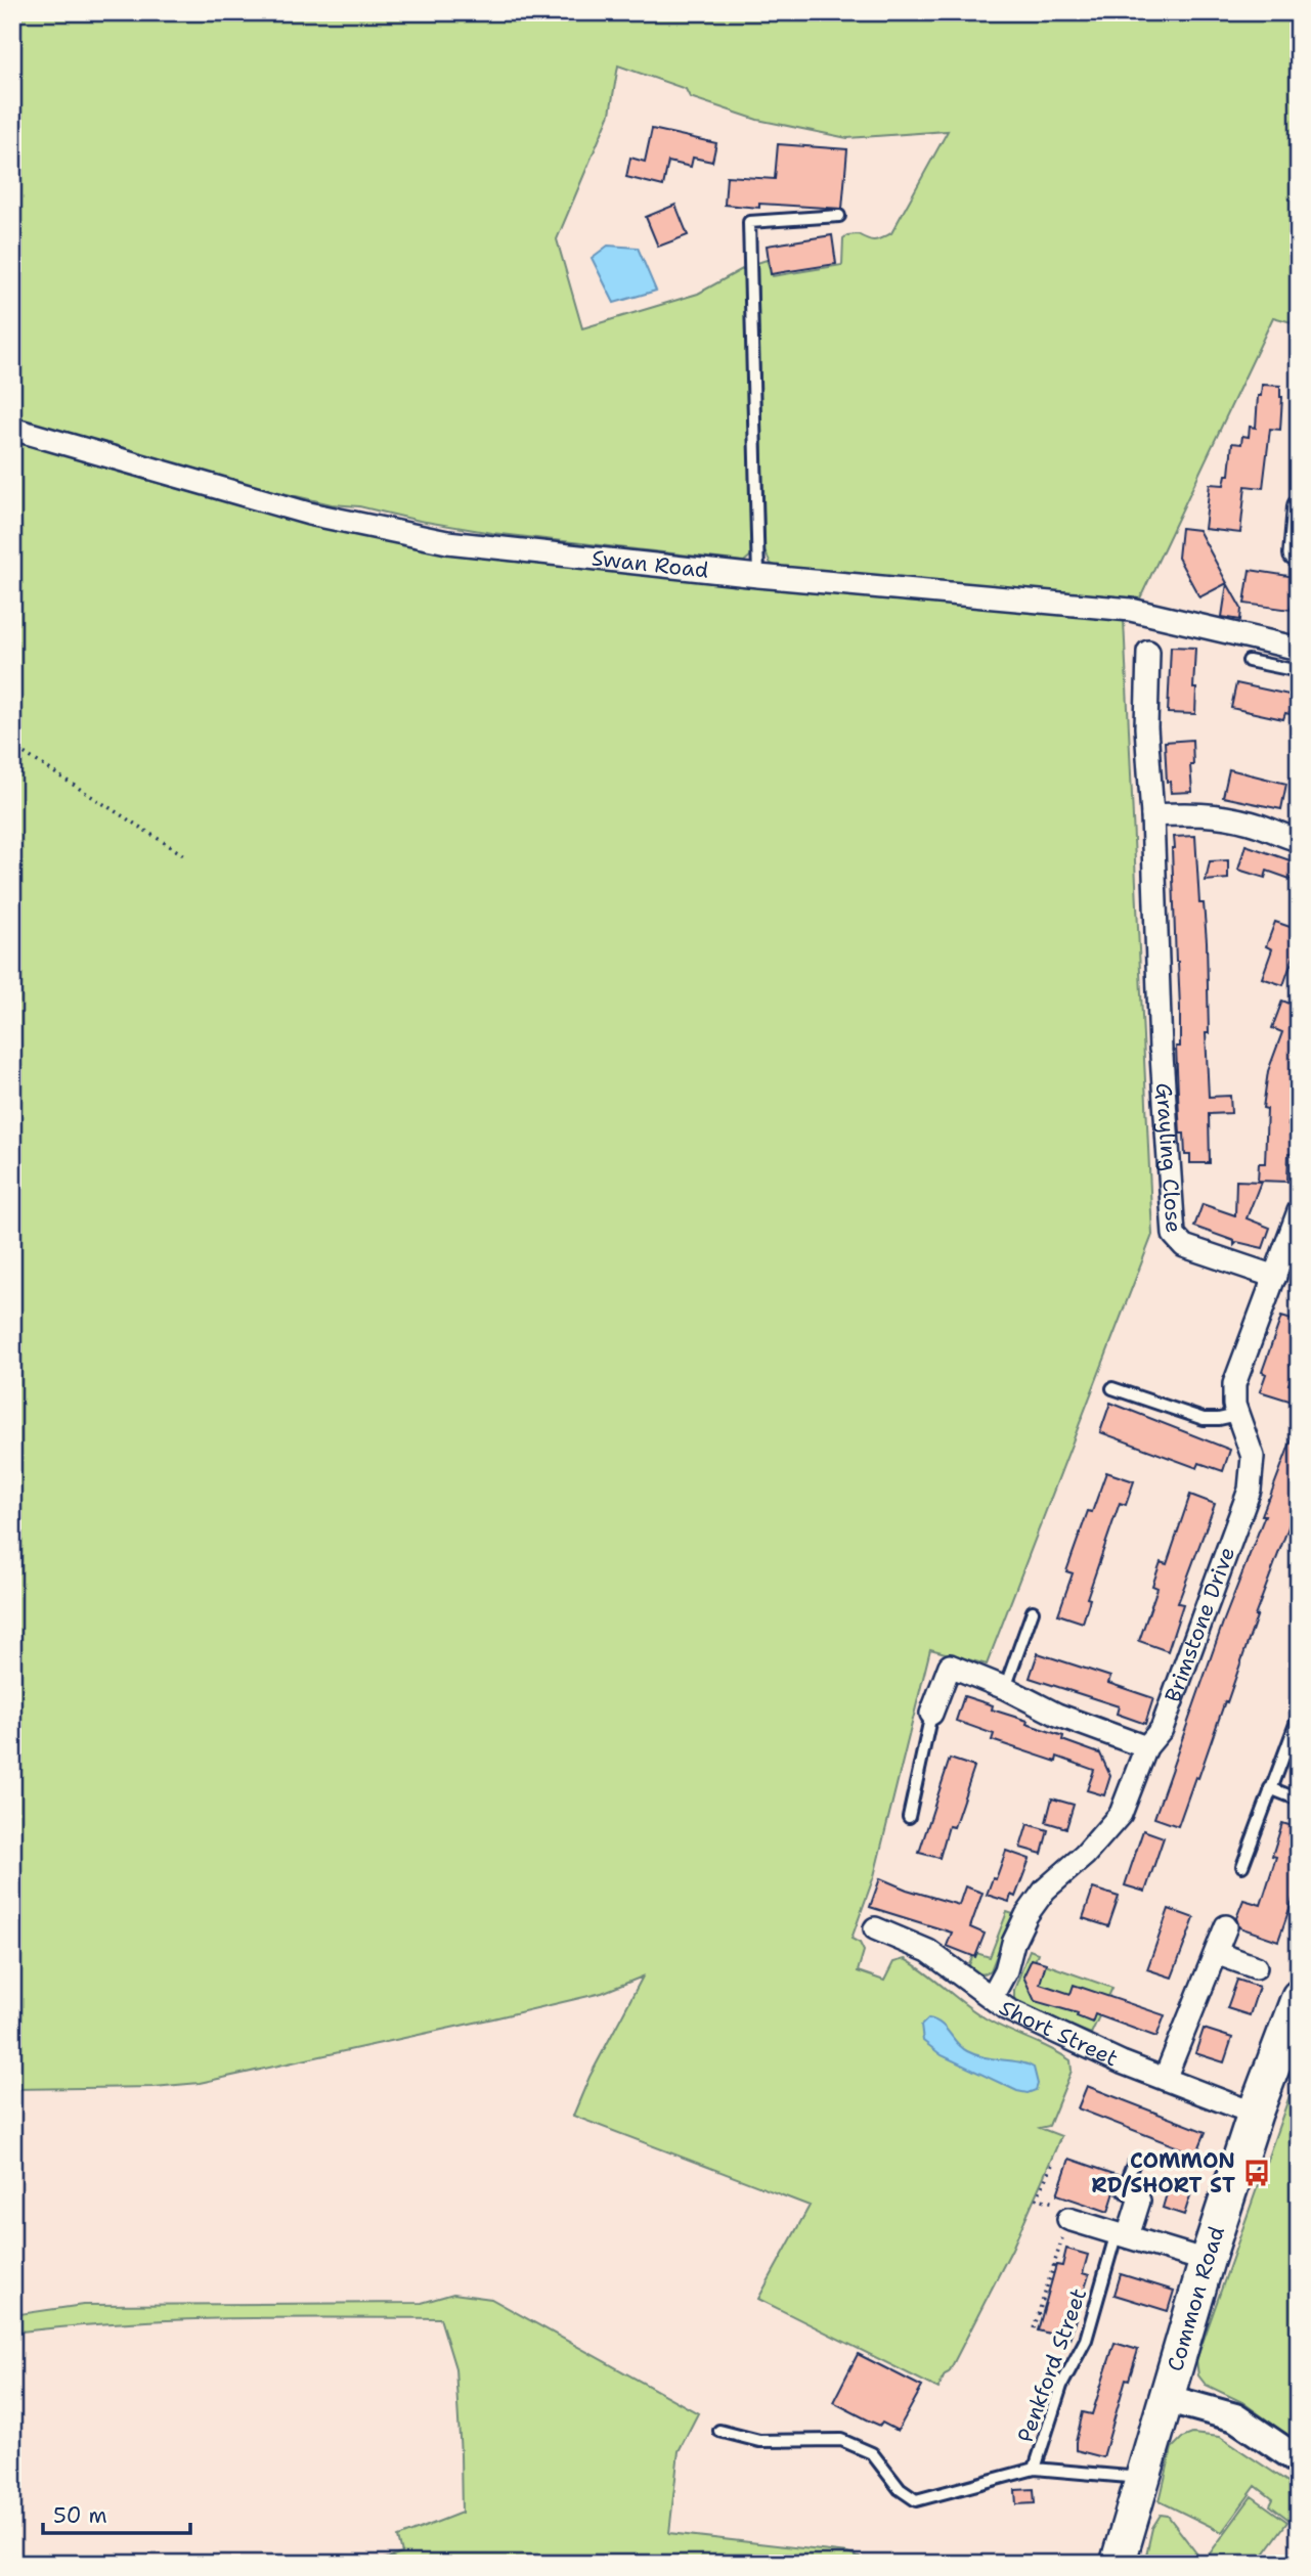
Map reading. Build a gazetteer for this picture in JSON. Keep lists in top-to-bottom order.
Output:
{
  "streets": {
    "main road": ["Common Road"],
    "street": [
      "Swan Road",
      "Grayling Close",
      "Brimstone Drive",
      "Short Street"
    ],
    "lane": ["Penkford Street"]
  },
  "crossings": [
    ["Grayling Close", "Brimstone Drive"],
    ["Brimstone Drive", "Short Street"],
    ["Short Street", "Common Road"]
  ],
  "places": {
    "bus stop": ["COMMON RD/SHORT ST"]
  },
  "scale_bar": "50 m"
}
